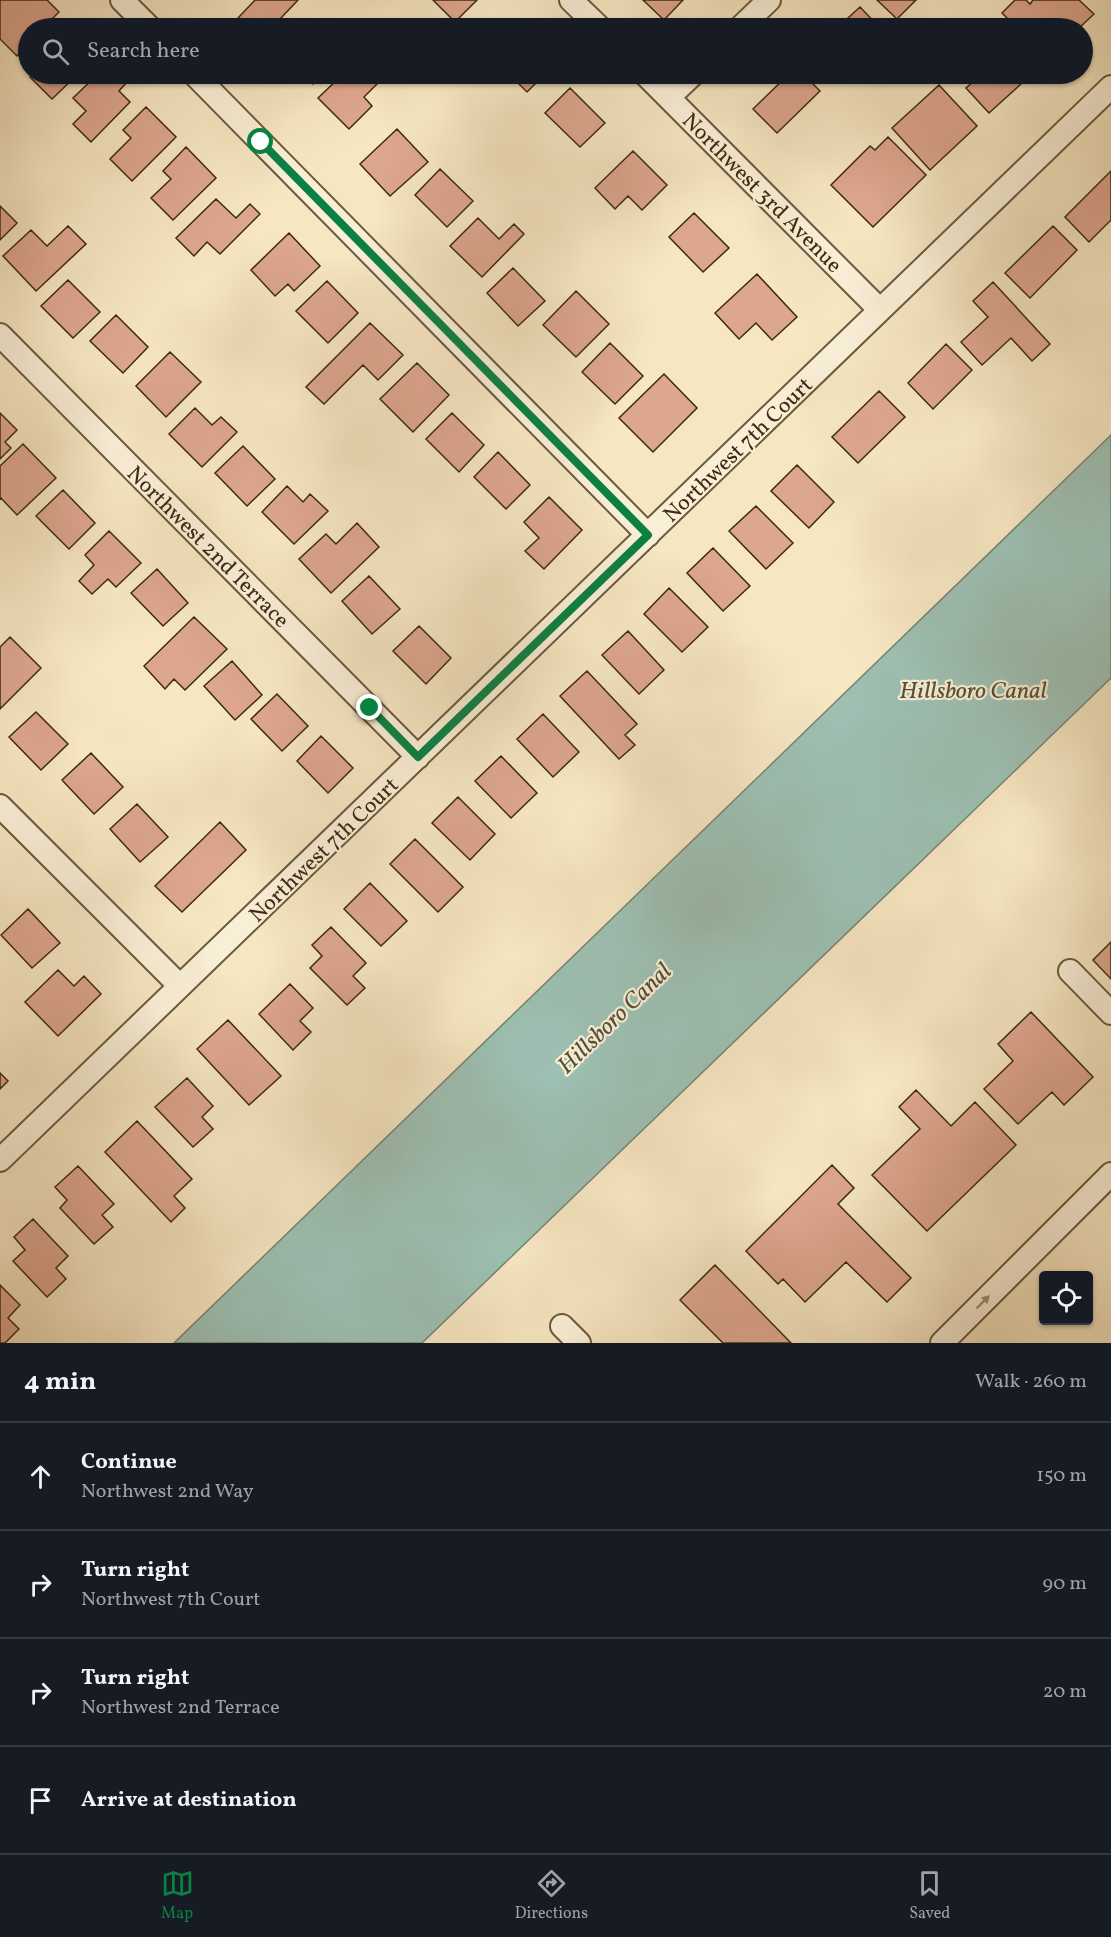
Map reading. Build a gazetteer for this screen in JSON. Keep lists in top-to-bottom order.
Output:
{
  "streets": {
    "street": ["Northwest 3rd Avenue", "Northwest 7th Court", "Northwest 2nd Terrace"]
  },
  "crossings": [
    ["Northwest 3rd Avenue", "Northwest 7th Court"],
    ["Northwest 7th Court", "Northwest 2nd Terrace"]
  ],
  "water": ["Hillsboro Canal"],
  "page": {
    "search": "Search here",
    "heading": ["4 min", "Walk · 260 m"],
    "list": [
      ["Continue", "Northwest 2nd Way", "150 m"],
      ["Turn right", "Northwest 7th Court", "90 m"],
      ["Turn right", "Northwest 2nd Terrace", "20 m"],
      "Arrive at destination"
    ],
    "nav": ["Map", "Directions", "Saved"]
  }
}
